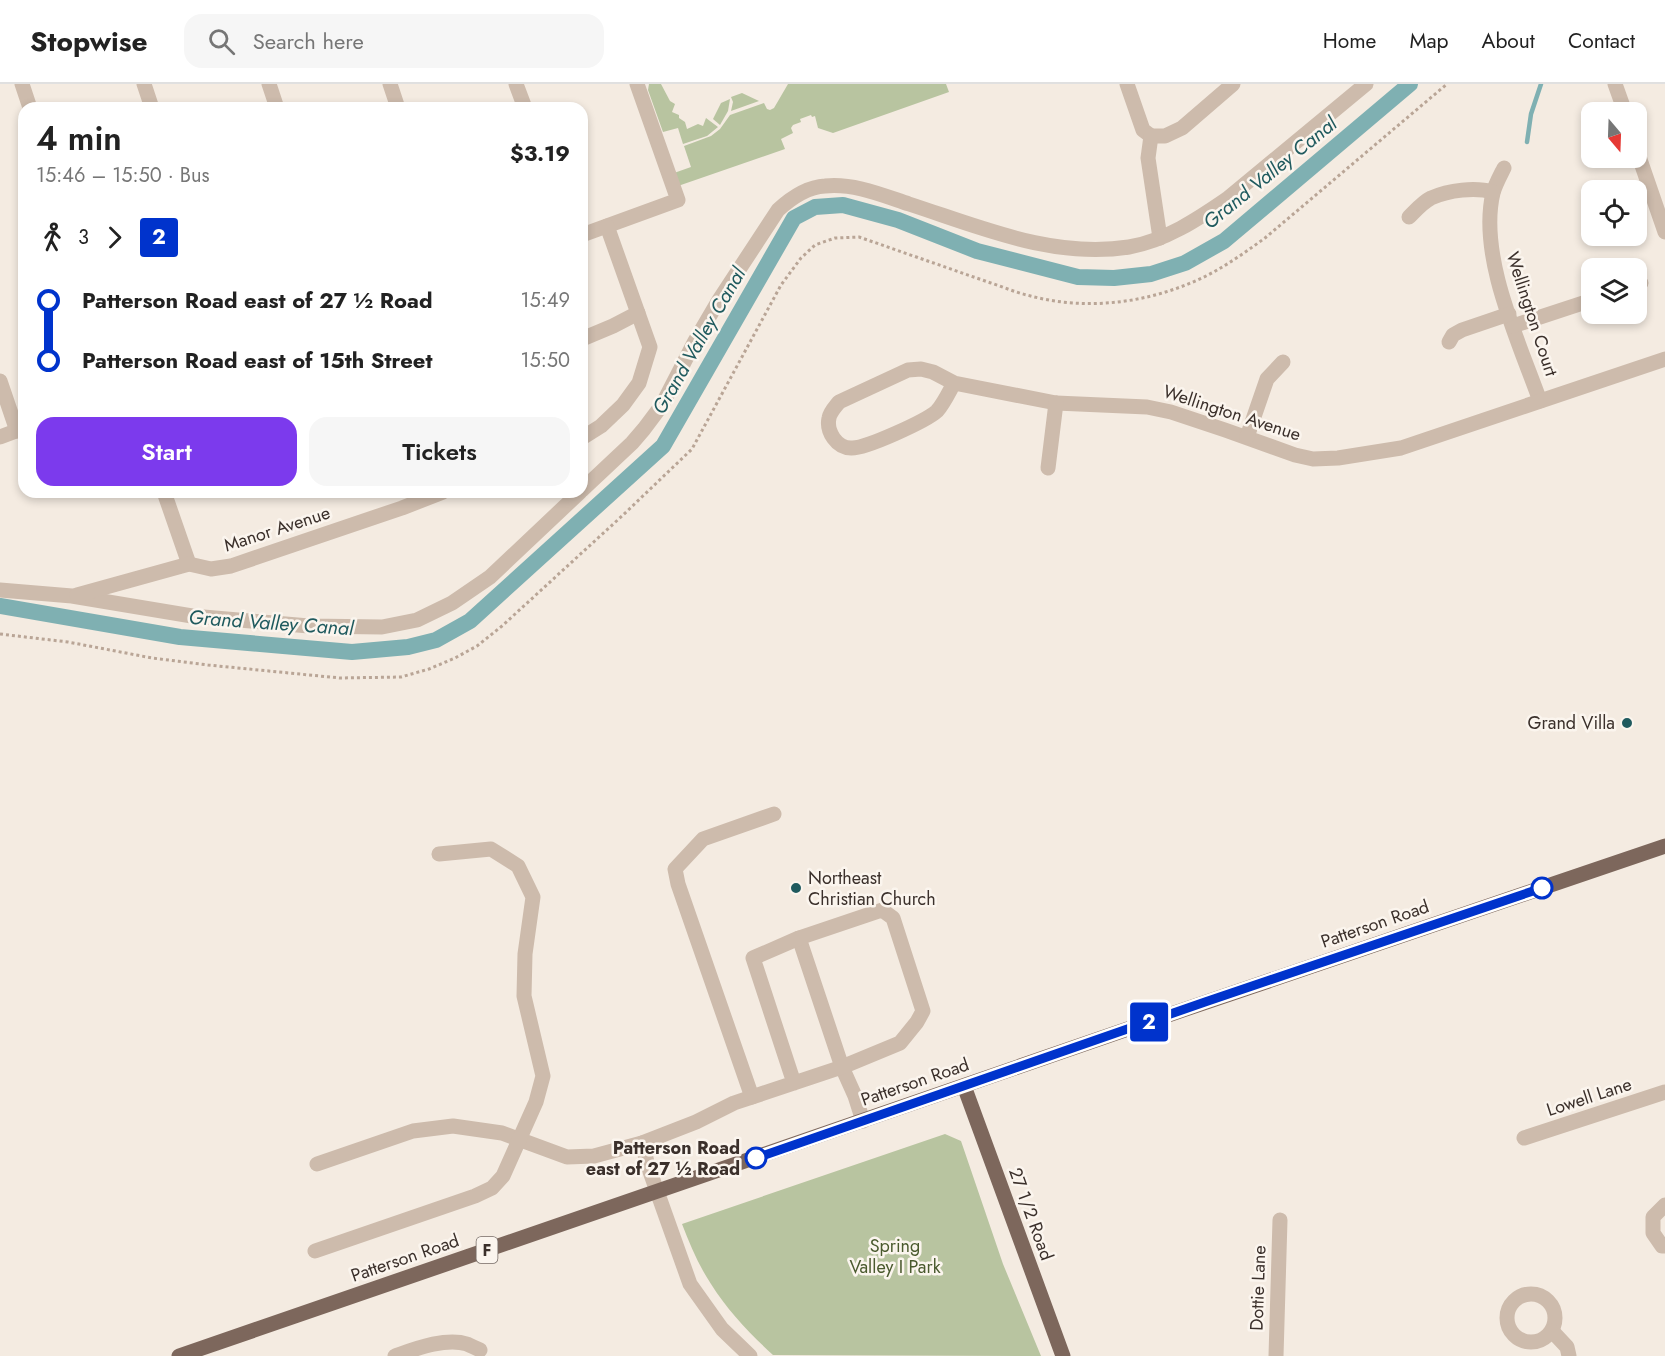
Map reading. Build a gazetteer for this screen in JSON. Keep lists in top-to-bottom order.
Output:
{
  "streets": {
    "main road": ["Patterson Road", "27 1/2 Road", "F"],
    "street": [
      "Wellington Court",
      "Wellington Avenue",
      "Manor Avenue",
      "Lowell Lane",
      "Dottie Lane"
    ]
  },
  "crossings": [
    ["Wellington Court", "Wellington Avenue"],
    ["Patterson Road", "27 1/2 Road"]
  ],
  "water": ["Grand Valley Canal"],
  "parks": ["Spring Valley I Park"],
  "places": ["Grand Villa", "Northeast Christian Church", "Patterson Road east of 27 ½ Road"],
  "lines": ["bus line 2"],
  "north": "bottom",
  "page": {
    "header": "Stopwise",
    "search": "Search here",
    "nav": [
      "Home",
      "Map",
      "About",
      "Contact"
    ],
    "on_map": "2",
    "heading": ["4 min", "15:46 – 15:50 · Bus", "$3.19"],
    "legs": ["3", "2"],
    "list": [
      {
        "name": "Patterson Road east of 27 ½ Road",
        "value": "15:49"
      },
      {
        "name": "Patterson Road east of 15th Street",
        "value": "15:50"
      }
    ],
    "buttons": ["Start", "Tickets"]
  }
}
